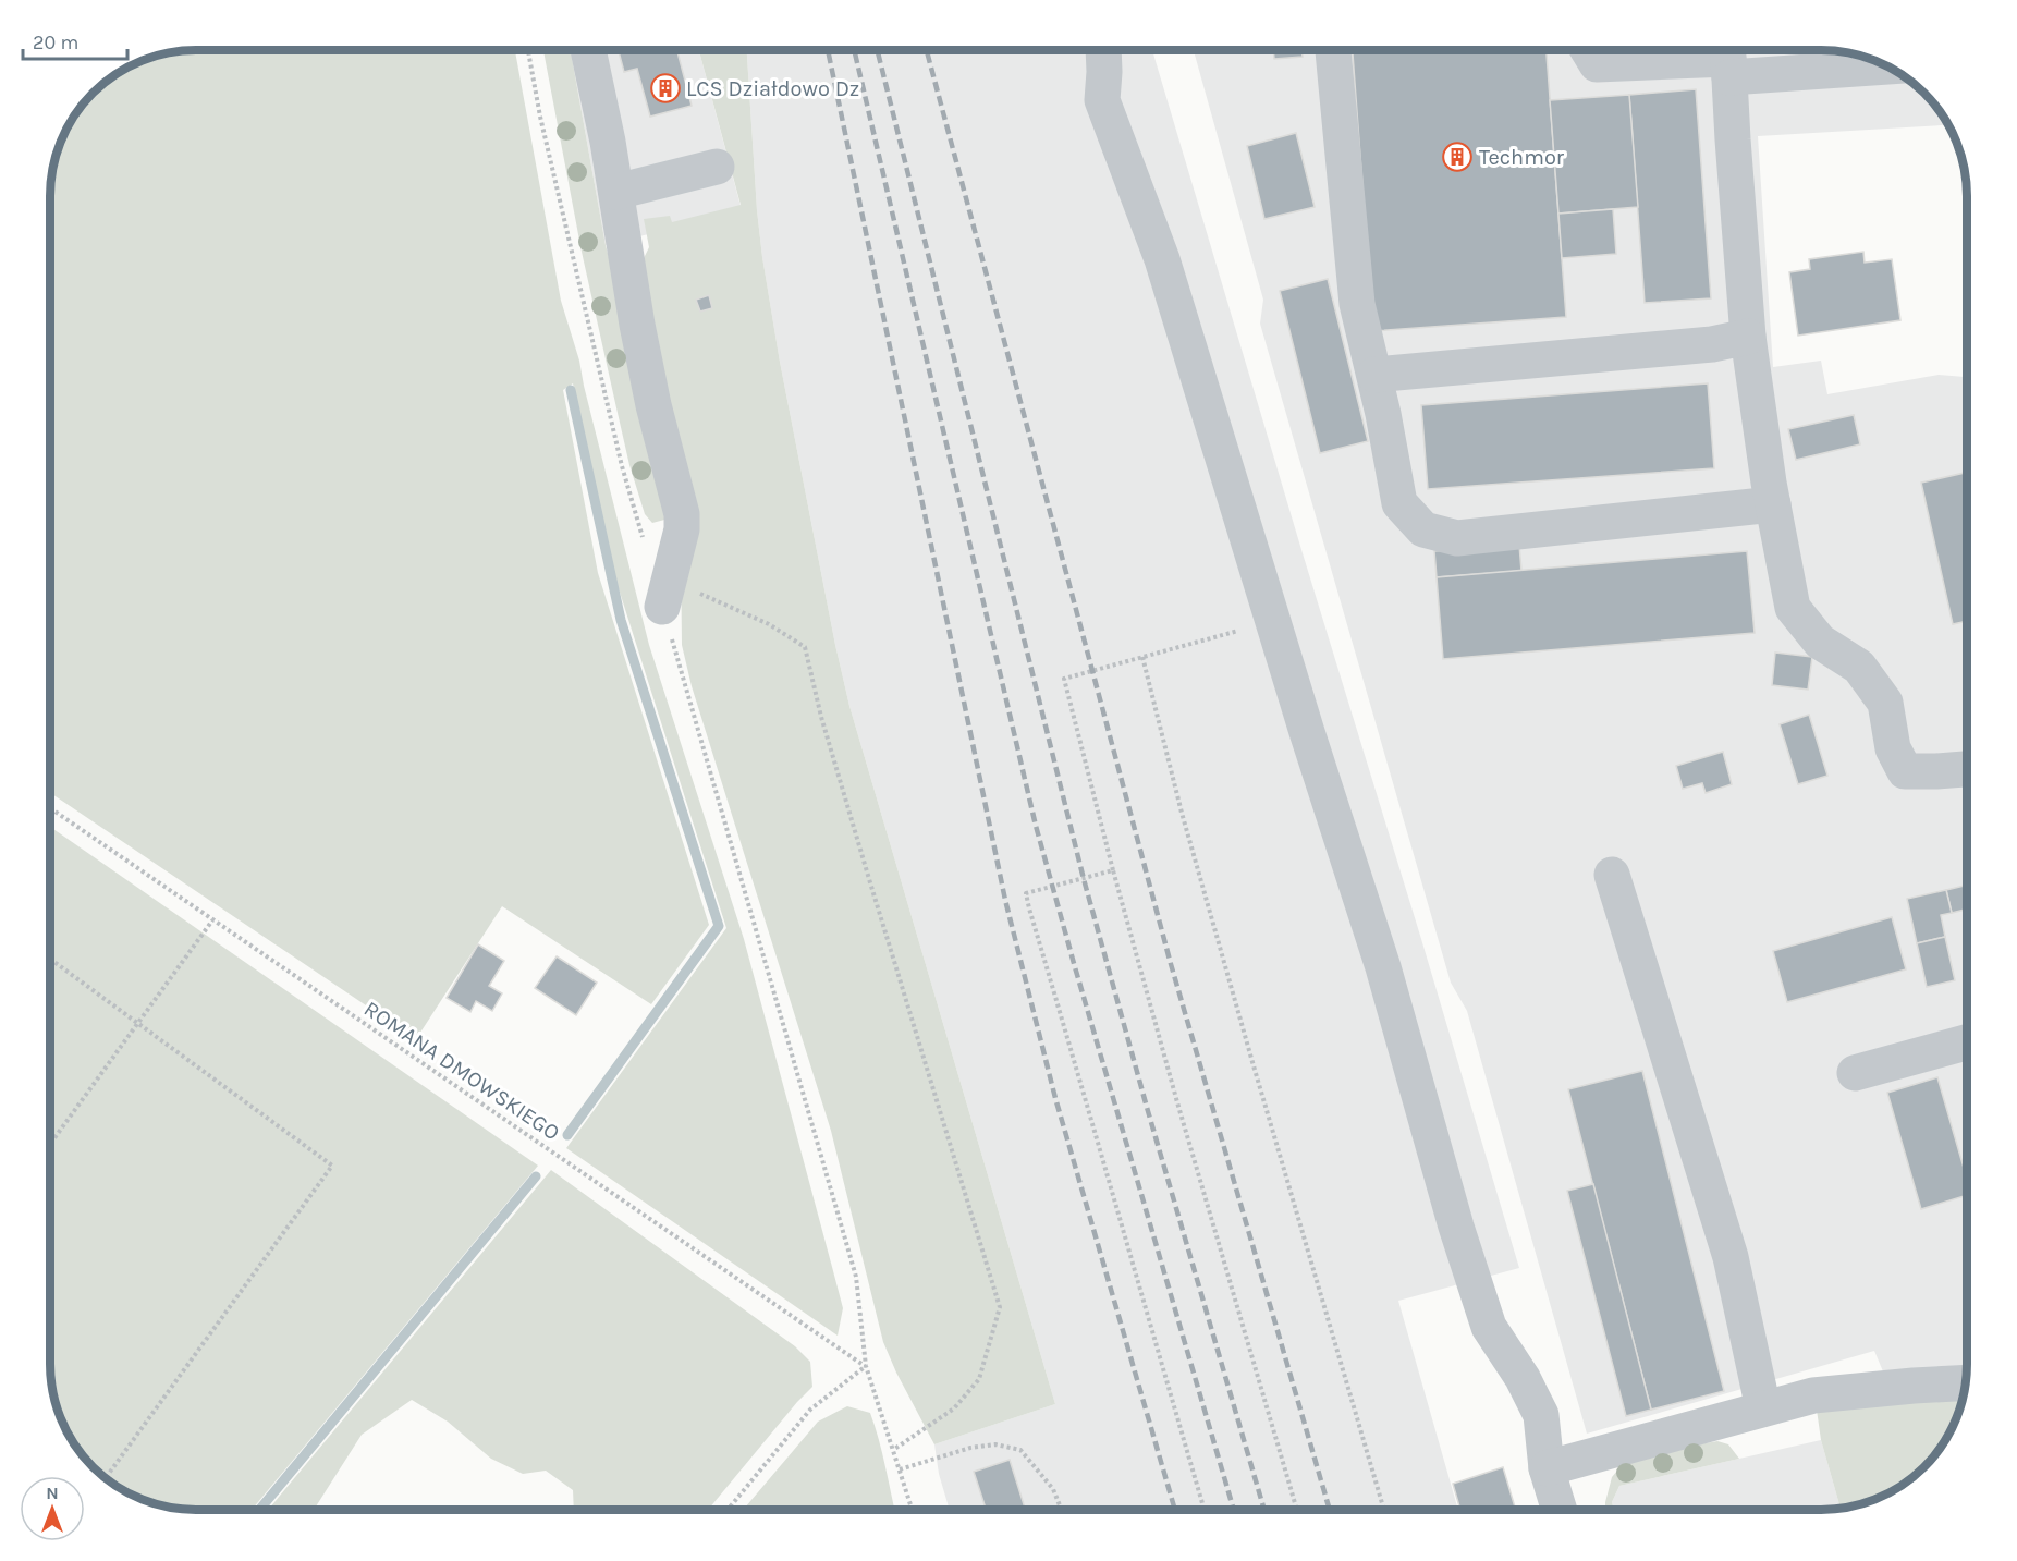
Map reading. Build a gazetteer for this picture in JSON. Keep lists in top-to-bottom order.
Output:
{
  "streets": {
    "path": ["ROMANA DMOWSKIEGO"]
  },
  "places": {
    "building": ["LCS Działdowo Dz", "Techmor"]
  },
  "scale_bar": "20 m",
  "north": "top"
}
